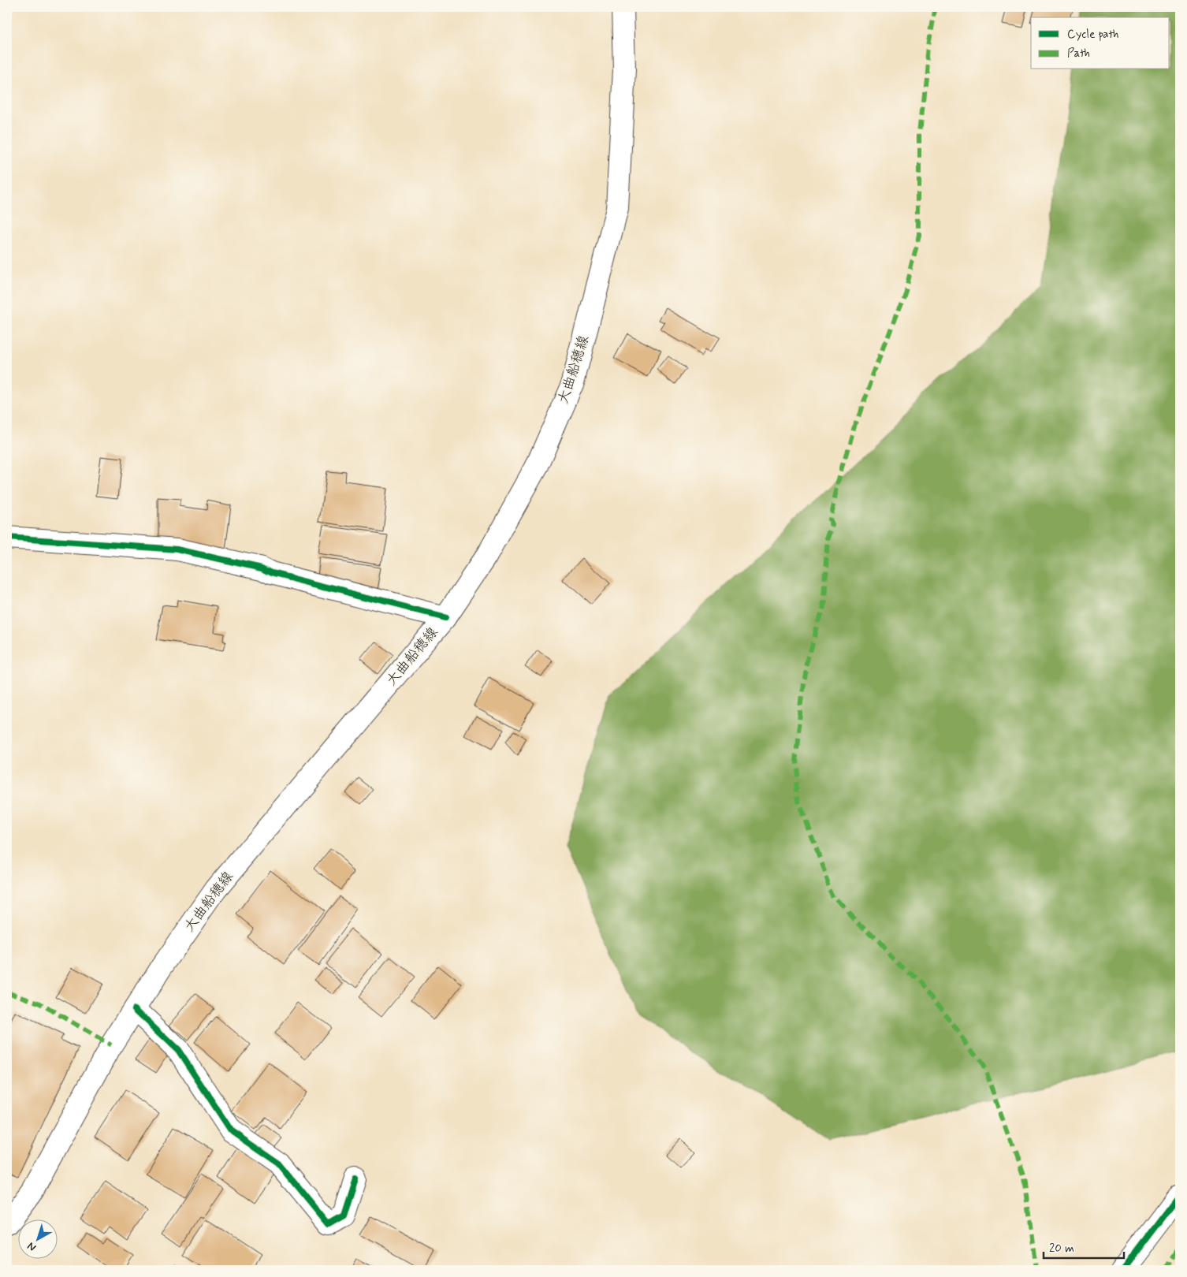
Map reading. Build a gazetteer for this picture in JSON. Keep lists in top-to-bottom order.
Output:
{
  "streets": {
    "main road": ["大曲船穂線"]
  },
  "legend": ["Cycle path", "Path"],
  "scale_bar": "20 m",
  "north": "bottom left"
}
